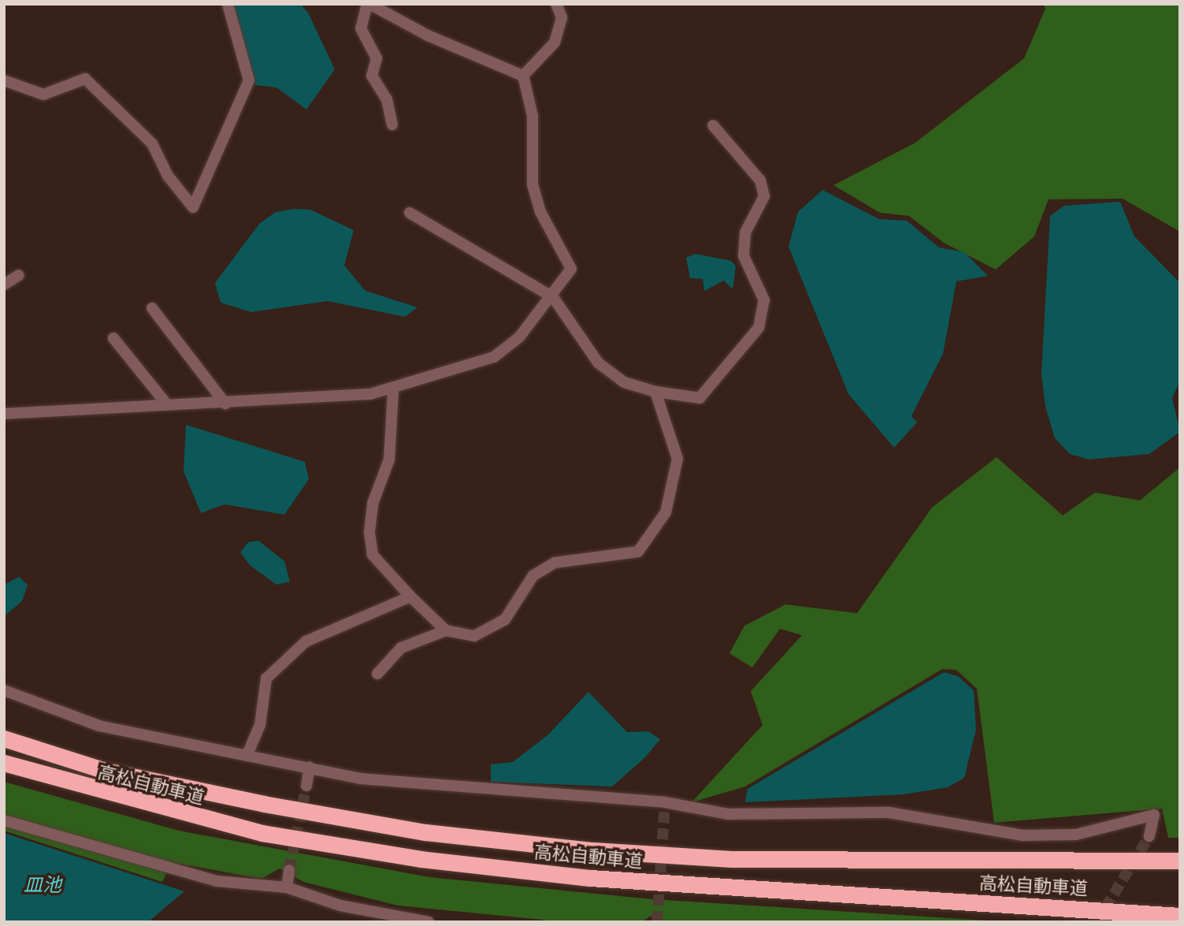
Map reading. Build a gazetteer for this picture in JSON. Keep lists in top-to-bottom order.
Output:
{
  "streets": {
    "highway": ["高松自動車道"]
  },
  "water": ["皿池"]
}
